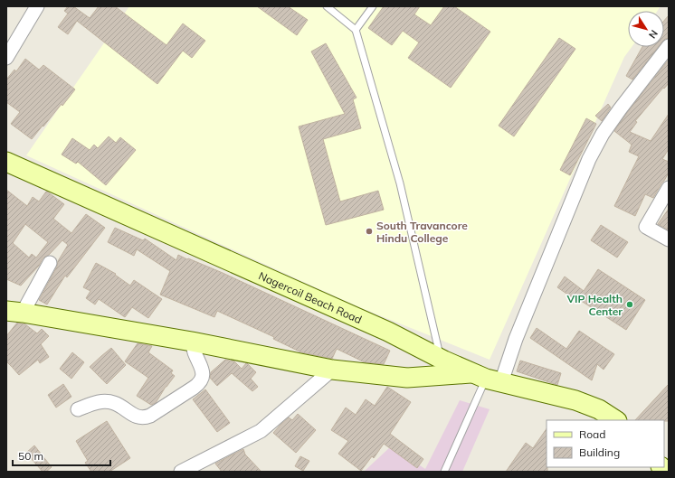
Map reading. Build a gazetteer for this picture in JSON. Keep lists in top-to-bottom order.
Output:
{
  "streets": {
    "main road": ["Nagercoil Beach Road"]
  },
  "places": ["South Travancore Hindu College", "VIP Health Center"],
  "legend": ["Road", "Building"],
  "scale_bar": "50 m",
  "north": "bottom right"
}
